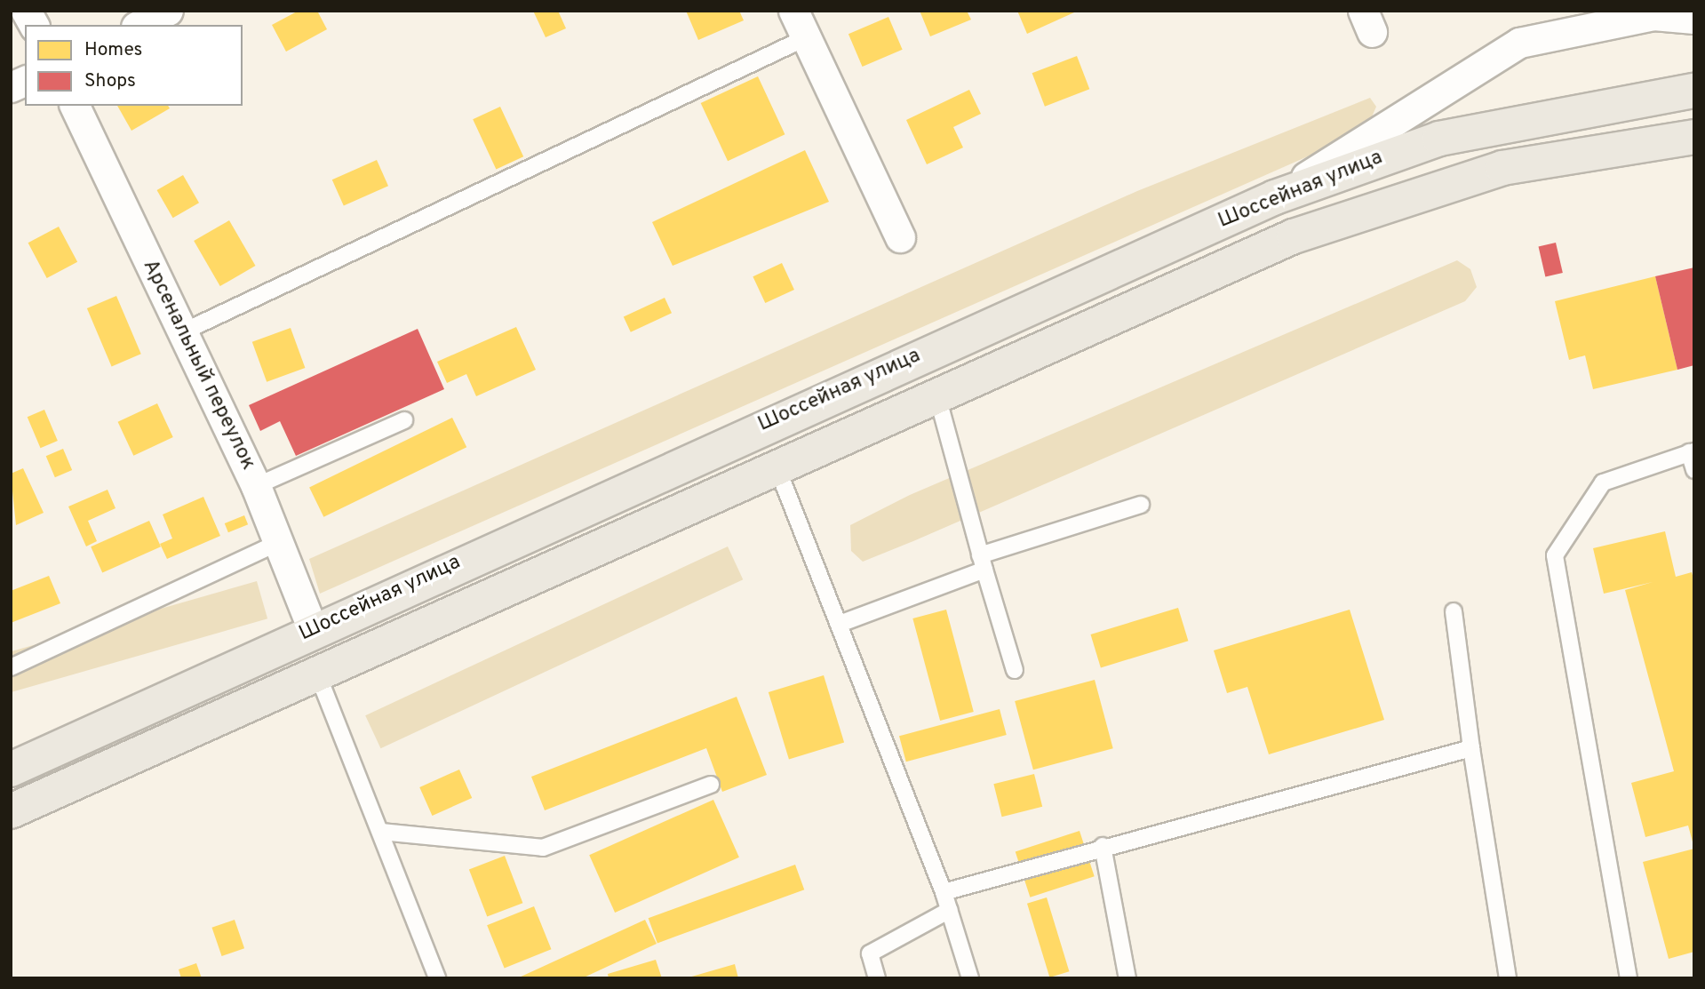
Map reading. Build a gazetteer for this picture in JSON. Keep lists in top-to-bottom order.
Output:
{
  "streets": {
    "main road": ["Шоссейная улица"],
    "street": ["Арсенальный переулок"]
  },
  "crossings": [
    ["Шоссейная улица", "Арсенальный переулок"]
  ],
  "legend": ["Homes", "Shops"]
}
